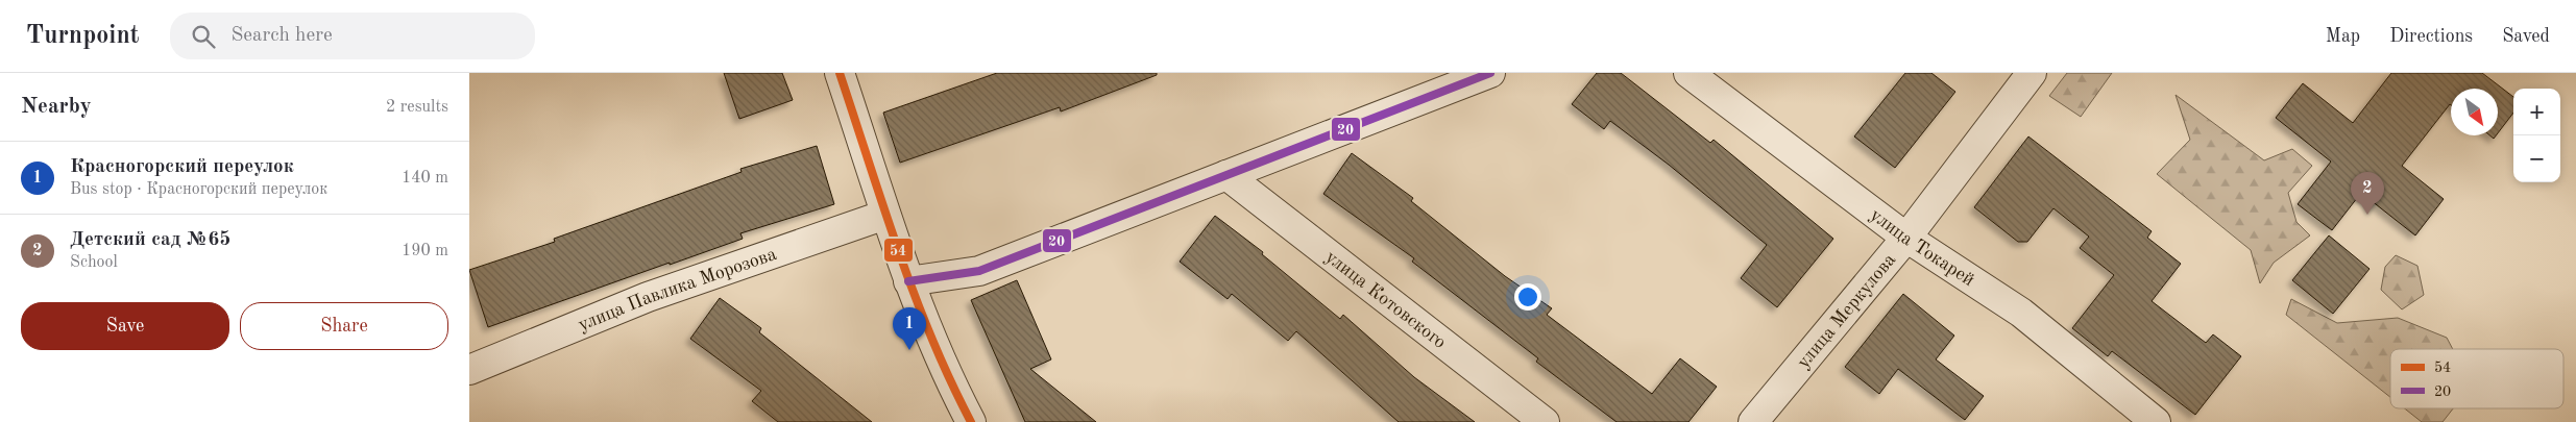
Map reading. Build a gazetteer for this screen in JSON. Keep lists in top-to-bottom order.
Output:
{
  "streets": {
    "street": [
      "улица Токарей",
      "улица Павлика Морозова",
      "улица Котовского",
      "улица Меркулова"
    ]
  },
  "crossings": [
    ["улица Токарей", "улица Меркулова"]
  ],
  "lines": ["transit line 54", "transit line 20"],
  "legend": ["54", "20"],
  "north": "bottom right",
  "page": {
    "header": "Turnpoint",
    "search": "Search here",
    "nav": ["Map", "Directions", "Saved"],
    "heading": ["Nearby", "2 results"],
    "map_buttons": ["+", "−"],
    "list": [
      {
        "mark": "1",
        "name": "Красногорский переулок",
        "note": "Bus stop · Красногорский переулок",
        "value": "140 m"
      },
      {
        "mark": "2",
        "name": "Детский сад №65",
        "note": "School",
        "value": "190 m"
      }
    ],
    "pins": ["2", "1"],
    "buttons": ["Save", "Share"]
  }
}
